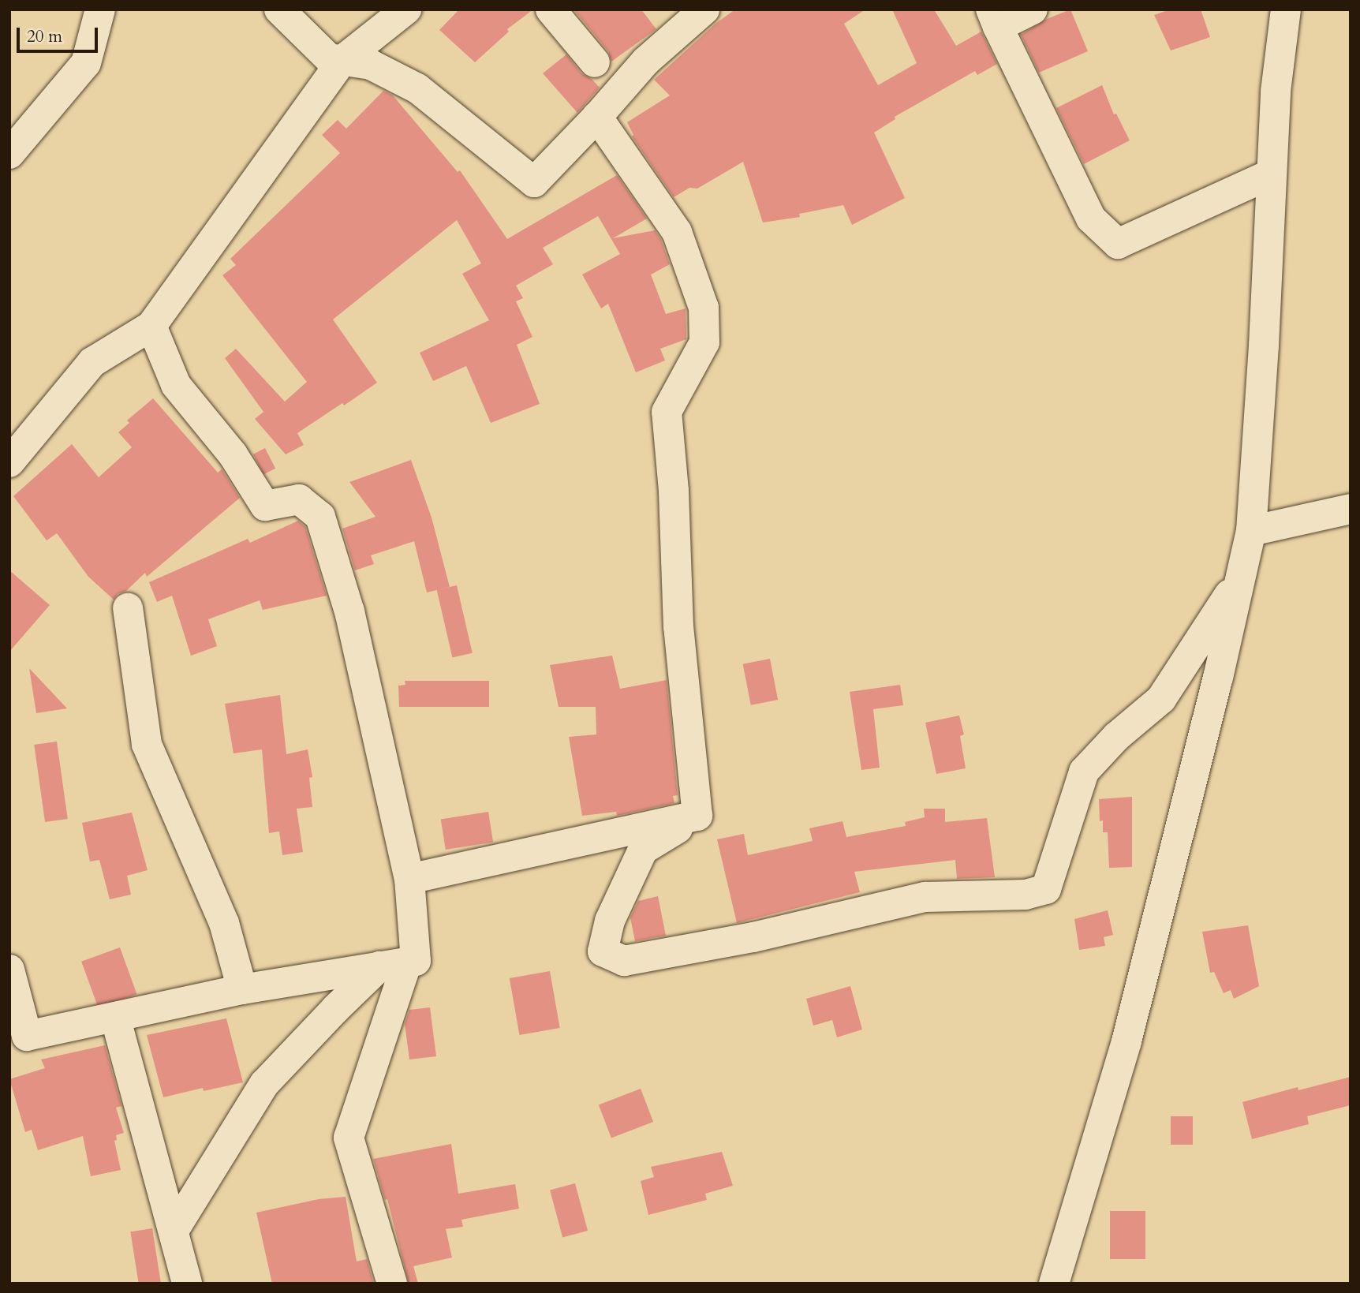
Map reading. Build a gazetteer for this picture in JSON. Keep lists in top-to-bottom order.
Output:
{
  "scale_bar": "20 m"
}
